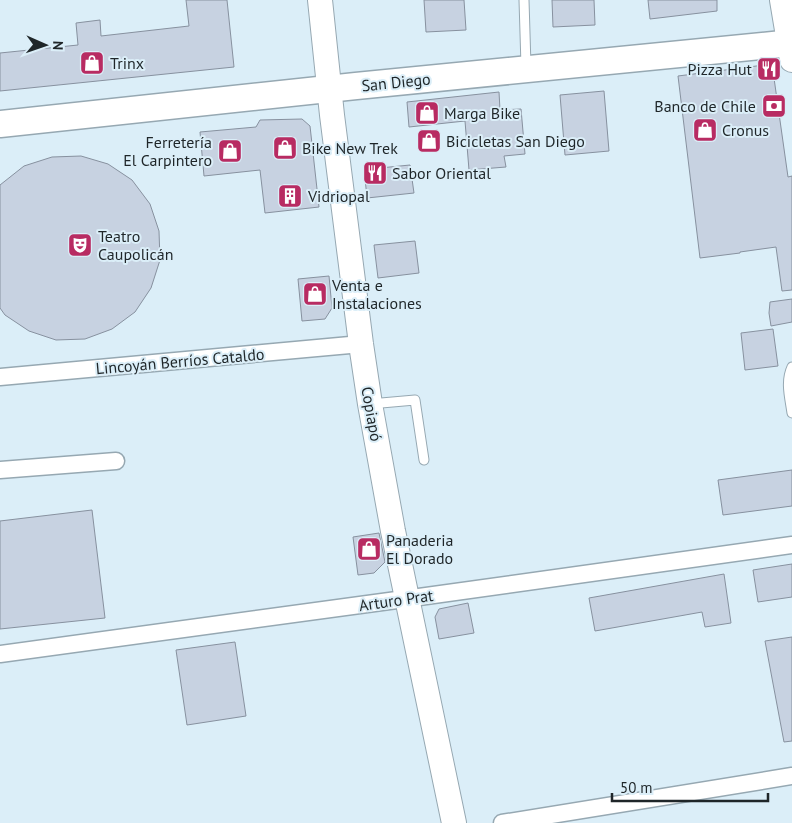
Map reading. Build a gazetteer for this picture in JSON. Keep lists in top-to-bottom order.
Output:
{
  "streets": {
    "main road": ["San Diego"],
    "street": ["Lincoyán Berríos Cataldo", "Copiapó", "Arturo Prat"]
  },
  "crossings": [
    ["San Diego", "Copiapó"],
    ["Lincoyán Berríos Cataldo", "Copiapó"],
    ["Copiapó", "Arturo Prat"]
  ],
  "places": {
    "shop": [
      "Trinx",
      "Marga Bike",
      "Cronus",
      "Bicicletas San Diego",
      "Bike New Trek",
      "Ferretería El Carpintero",
      "Venta e Instalaciones",
      "Panaderia El Dorado"
    ],
    "restaurant": ["Pizza Hut", "Sabor Oriental"],
    "bank": ["Banco de Chile"],
    "building": ["Vidriopal"],
    "theatre": ["Teatro Caupolicán"]
  },
  "scale_bar": "50 m",
  "north": "right"
}
